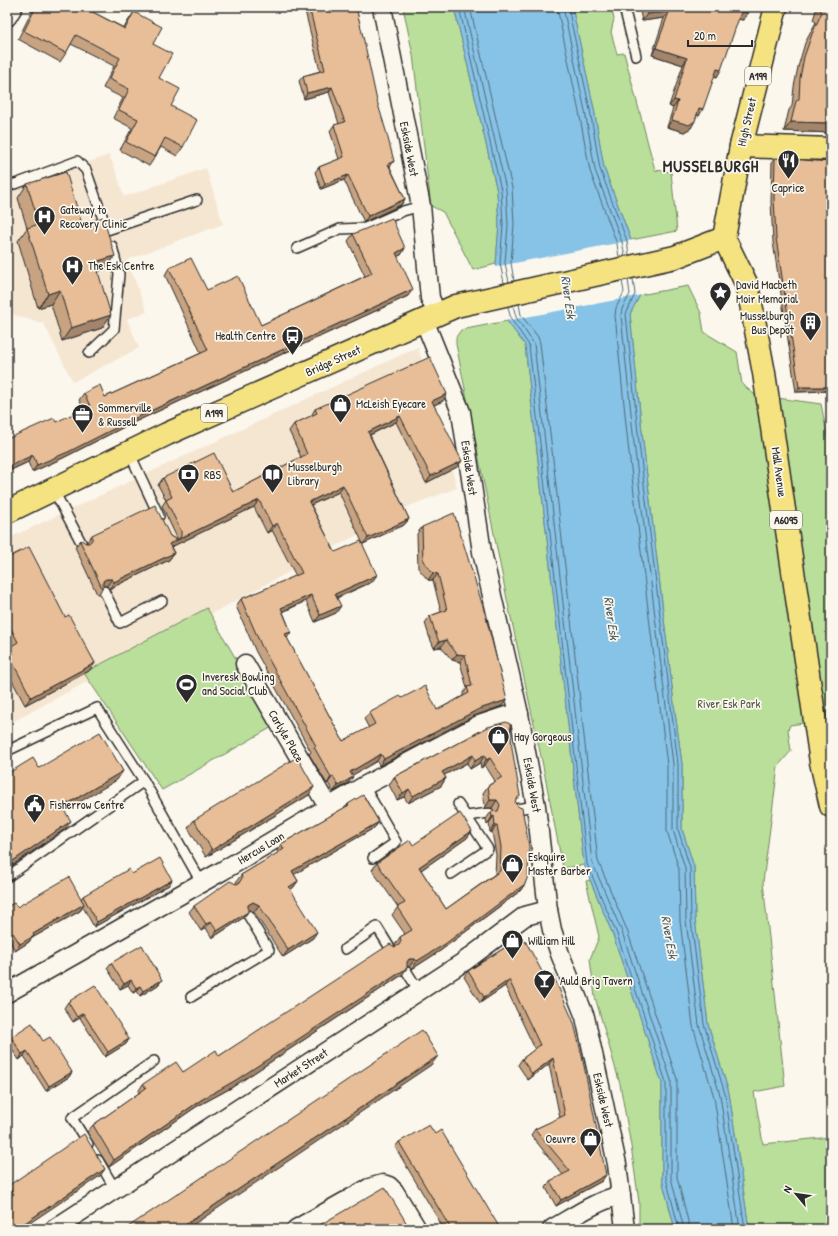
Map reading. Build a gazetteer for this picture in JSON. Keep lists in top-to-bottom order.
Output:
{
  "streets": {
    "main road": [
      "A199",
      "High Street",
      "Bridge Street",
      "Mall Avenue",
      "A6095"
    ],
    "street": [
      "Eskside West",
      "Carlyle Place",
      "Hercus Loan",
      "Market Street"
    ]
  },
  "crossings": [
    ["High Street", "Bridge Street"],
    ["High Street", "Mall Avenue"],
    ["Eskside West", "Bridge Street"],
    ["Eskside West", "Hercus Loan"],
    ["Eskside West", "Market Street"],
    ["Bridge Street", "Mall Avenue"],
    ["Carlyle Place", "Hercus Loan"]
  ],
  "districts": ["MUSSELBURGH"],
  "water": ["River Esk"],
  "parks": ["River Esk Park"],
  "places": {
    "restaurant": ["Caprice"],
    "hospital": ["Gateway to Recovery Clinic", "The Esk Centre"],
    "place": ["David Macbeth Moir Memorial"],
    "building": ["Musselburgh Bus Depot"],
    "bus stop": ["Health Centre"],
    "shop": [
      "McLeish Eyecare",
      "Hay Gorgeous",
      "Eskquire Master Barber",
      "William Hill",
      "Oeuvre"
    ],
    "office": ["Sommerville & Russell"],
    "library": ["Musselburgh Library"],
    "bank": ["RBS"],
    "sports": ["Inveresk Bowling and Social Club"],
    "public building": ["Fisherrow Centre"],
    "bar": ["Auld Brig Tavern"]
  },
  "scale_bar": "20 m",
  "north": "top left"
}
